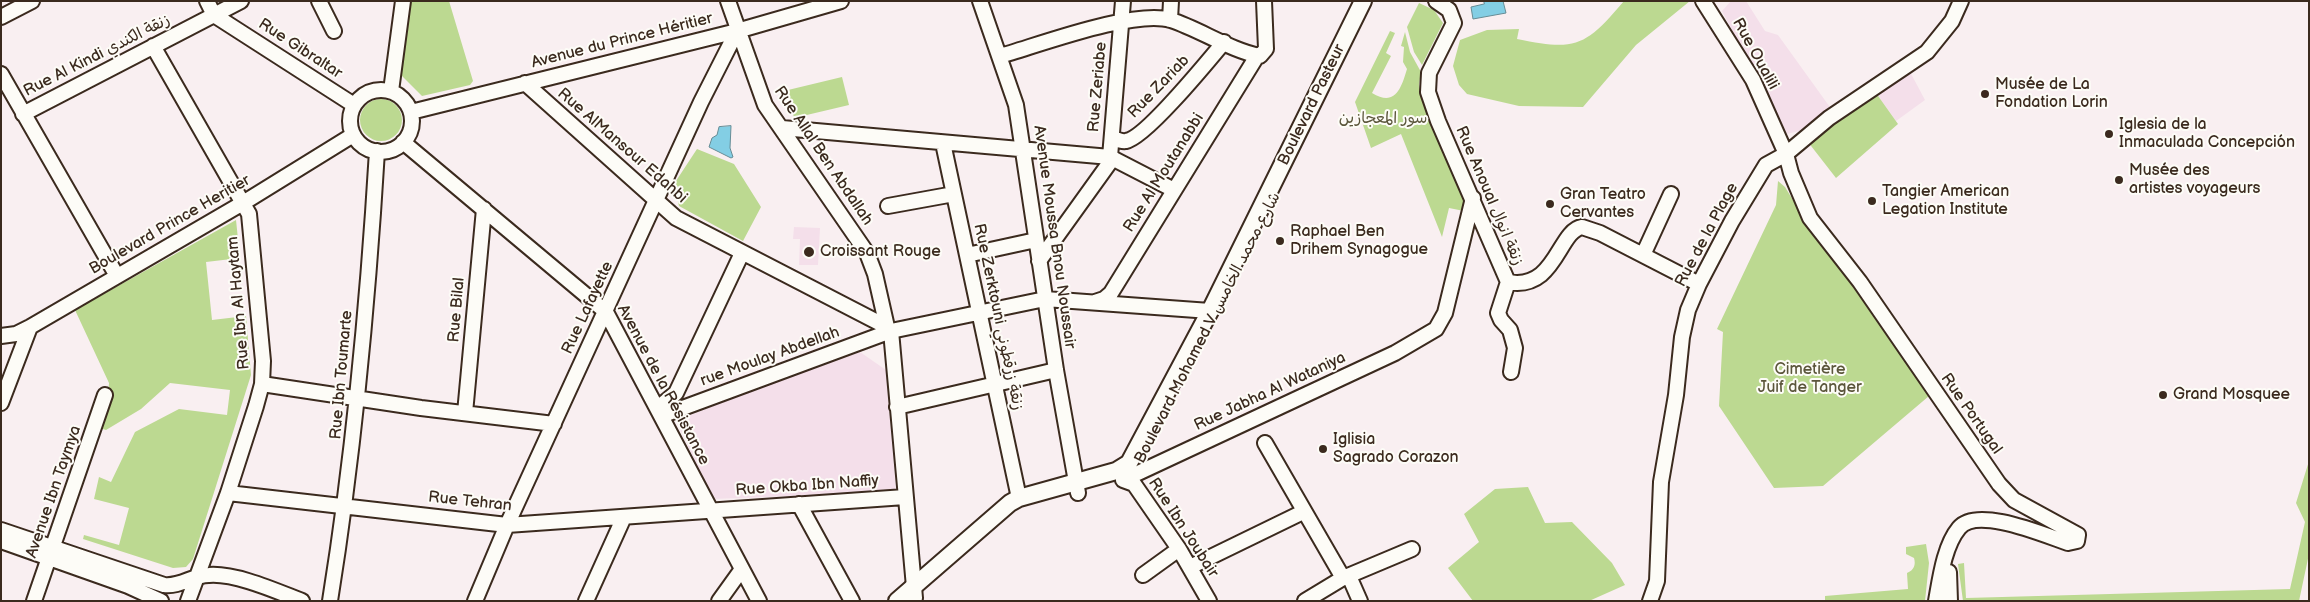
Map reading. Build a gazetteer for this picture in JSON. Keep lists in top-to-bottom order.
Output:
{
  "streets": {
    "main road": ["Boulevard Pasteur", "Boulevard Mohamed V شارع محمد الخامس"],
    "street": [
      "Avenue du Prince Héritier",
      "Rue Gibraltar",
      "Rue Oualili",
      "Rue Al Kindi زنقة الكندي",
      "Rue Zeriabe",
      "Rue Zariab",
      "Rue AlMansour Edahbi",
      "Rue Allal Ben Abdallah",
      "Rue Al Moutanabbi",
      "Rue Anoual زنقة انوال",
      "Boulevard Prince Heritier",
      "Rue de la Plage",
      "Avenue Moussa Bnou Noussair",
      "Rue Ibn Al Haytam",
      "Rue Lafayette",
      "Rue Bilal",
      "Rue Zerktouni زنقة زرقطوني",
      "rue Moulay Abdellah",
      "Rue Ibn Toumarte",
      "Avenue de la Résistance",
      "Rue Jabha Al Wataniya",
      "Rue Portugal",
      "Rue Okba Ibn Naffiy",
      "Avenue Ibn Taymya",
      "Rue Tehran",
      "Rue Ibn Joubair"
    ]
  },
  "crossings": [
    ["Avenue du Prince Héritier", "Rue Gibraltar"],
    ["Avenue du Prince Héritier", "Rue AlMansour Edahbi"],
    ["Avenue du Prince Héritier", "Rue Allal Ben Abdallah"],
    ["Avenue du Prince Héritier", "Boulevard Prince Heritier"],
    ["Avenue du Prince Héritier", "Rue Lafayette"],
    ["Avenue du Prince Héritier", "Rue Ibn Toumarte"],
    ["Avenue du Prince Héritier", "Avenue de la Résistance"],
    ["Rue Gibraltar", "Rue Al Kindi زنقة الكندي"],
    ["Rue Gibraltar", "Boulevard Prince Heritier"],
    ["Rue Gibraltar", "Rue Ibn Toumarte"],
    ["Rue Gibraltar", "Avenue de la Résistance"],
    ["Rue Oualili", "Rue de la Plage"],
    ["Rue Oualili", "Rue Portugal"],
    ["Rue Al Kindi زنقة الكندي", "Rue Ibn Al Haytam"],
    ["Rue Zeriabe", "Rue Zariab"],
    ["Rue Zeriabe", "Avenue Moussa Bnou Noussair"],
    ["Boulevard Pasteur", "Avenue Moussa Bnou Noussair"],
    ["Boulevard Pasteur", "Boulevard Mohamed V شارع محمد الخامس"],
    ["Boulevard Pasteur", "rue Moulay Abdellah"],
    ["Rue AlMansour Edahbi", "Rue Allal Ben Abdallah"],
    ["Rue AlMansour Edahbi", "Rue Lafayette"],
    ["Rue AlMansour Edahbi", "rue Moulay Abdellah"],
    ["Rue Allal Ben Abdallah", "Rue Lafayette"],
    ["Rue Allal Ben Abdallah", "Boulevard Mohamed V شارع محمد الخامس"],
    ["Rue Allal Ben Abdallah", "rue Moulay Abdellah"],
    ["Rue Allal Ben Abdallah", "Rue Okba Ibn Naffiy"],
    ["Rue Al Moutanabbi", "rue Moulay Abdellah"],
    ["Rue Anoual زنقة انوال", "Rue de la Plage"],
    ["Rue Anoual زنقة انوال", "Rue Jabha Al Wataniya"],
    ["Boulevard Prince Heritier", "Rue Ibn Al Haytam"],
    ["Boulevard Prince Heritier", "Rue Ibn Toumarte"],
    ["Boulevard Prince Heritier", "Avenue de la Résistance"],
    ["Rue de la Plage", "Rue Portugal"],
    ["Avenue Moussa Bnou Noussair", "Boulevard Mohamed V شارع محمد الخامس"],
    ["Avenue Moussa Bnou Noussair", "rue Moulay Abdellah"],
    ["Rue Ibn Al Haytam", "Rue Tehran"],
    ["Rue Lafayette", "Avenue de la Résistance"],
    ["Rue Lafayette", "Rue Tehran"],
    ["Rue Bilal", "Avenue de la Résistance"],
    ["Rue Zerktouni زنقة زرقطوني", "Boulevard Mohamed V شارع محمد الخامس"],
    ["Rue Zerktouni زنقة زرقطوني", "rue Moulay Abdellah"],
    ["Boulevard Mohamed V شارع محمد الخامس", "Rue Jabha Al Wataniya"],
    ["Boulevard Mohamed V شارع محمد الخامس", "Rue Ibn Joubair"],
    ["rue Moulay Abdellah", "Avenue de la Résistance"],
    ["Rue Ibn Toumarte", "Avenue de la Résistance"],
    ["Rue Ibn Toumarte", "Rue Tehran"],
    ["Avenue de la Résistance", "Rue Okba Ibn Naffiy"],
    ["Avenue de la Résistance", "Rue Tehran"],
    ["Rue Jabha Al Wataniya", "Rue Ibn Joubair"],
    ["Rue Okba Ibn Naffiy", "Rue Tehran"]
  ],
  "parks": ["سور المعجازين", "Cimetière Juif de Tanger"],
  "places": [
    "Musée de La Fondation Lorin",
    "Iglesia de la Inmaculada Concepción",
    "Musée des artistes voyageurs",
    "Tangier American Legation Institute",
    "Gran Teatro Cervantes",
    "Raphael Ben Drihem Synagogue",
    "Croissant Rouge",
    "Grand Mosquee",
    "Iglisia Sagrado Corazon"
  ]
}
